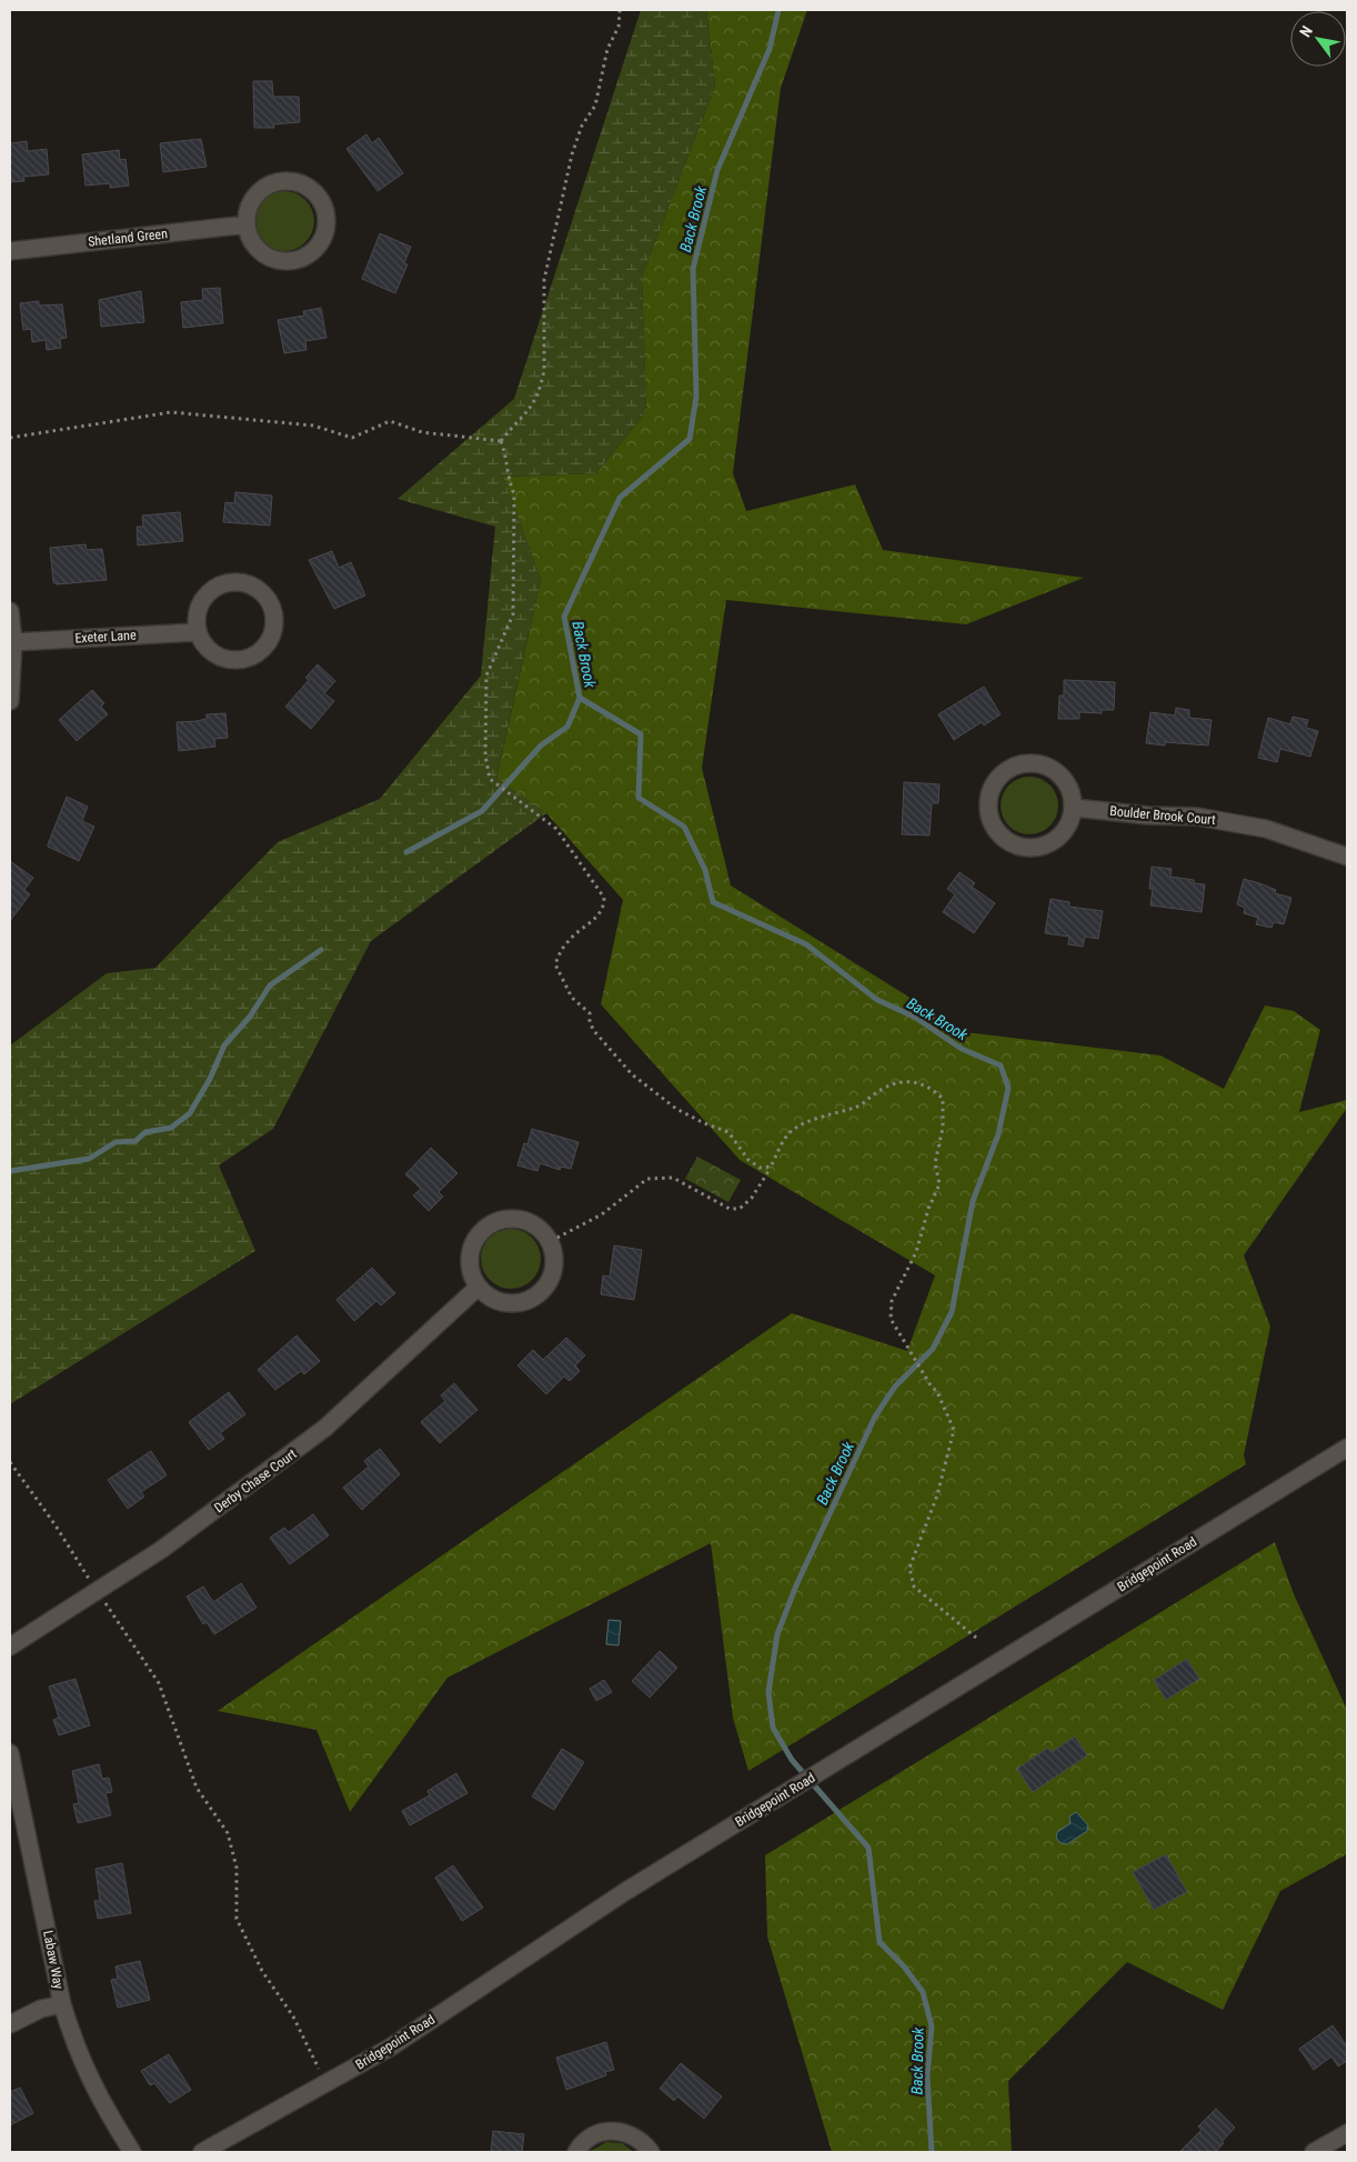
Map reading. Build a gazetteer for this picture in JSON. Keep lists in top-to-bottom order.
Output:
{
  "streets": {
    "street": [
      "Shetland Green",
      "Exeter Lane",
      "Boulder Brook Court",
      "Derby Chase Court",
      "Bridgepoint Road",
      "Labaw Way"
    ]
  },
  "water": ["Back Brook"],
  "north": "top left"
}
